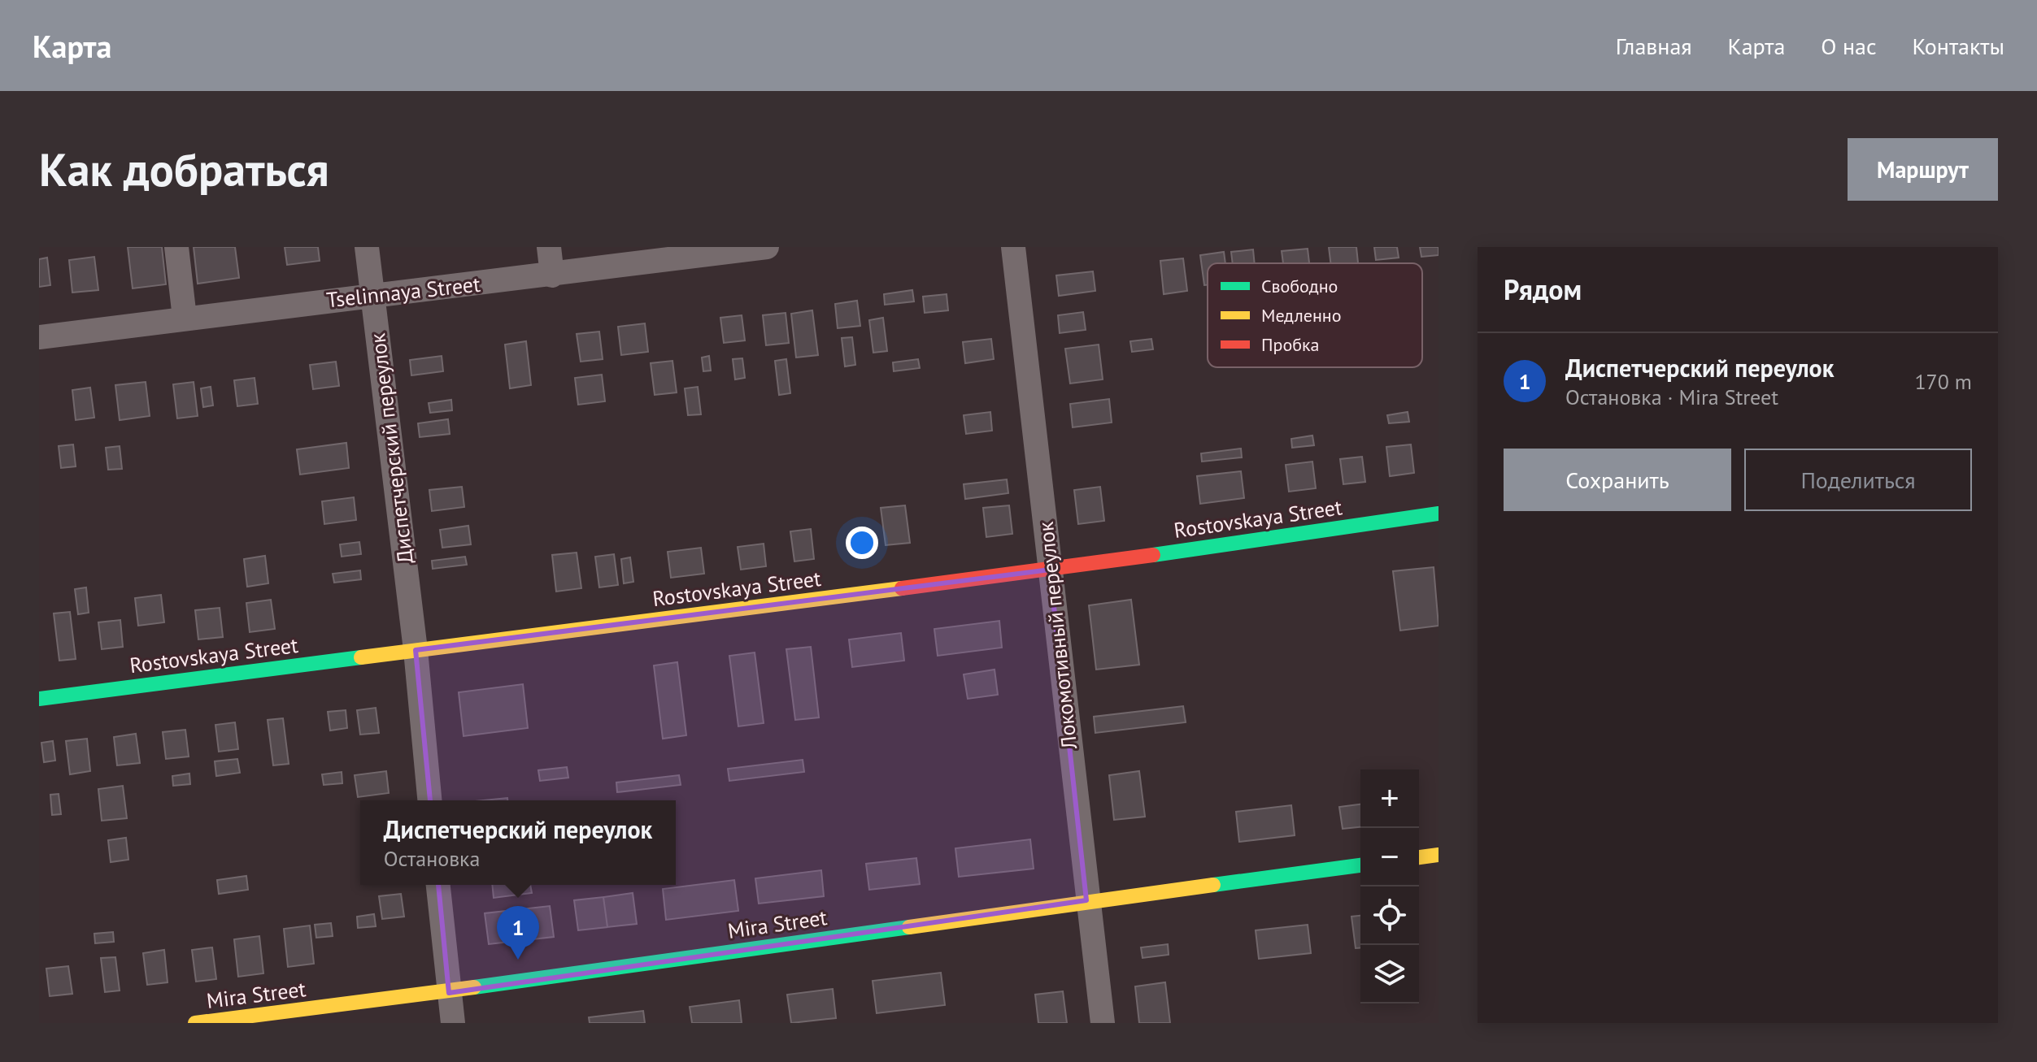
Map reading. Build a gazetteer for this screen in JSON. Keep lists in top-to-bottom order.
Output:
{
  "streets": {
    "street": [
      "Tselinnaya Street",
      "Диспетчерский переулок",
      "Rostovskaya Street",
      "Локомотивный переулок",
      "Mira Street"
    ]
  },
  "crossings": [
    ["Tselinnaya Street", "Диспетчерский переулок"],
    ["Диспетчерский переулок", "Rostovskaya Street"],
    ["Rostovskaya Street", "Локомотивный переулок"],
    ["Локомотивный переулок", "Mira Street"]
  ],
  "legend": ["Свободно", "Медленно", "Пробка"],
  "page": {
    "header": "Карта",
    "nav": [
      "Главная",
      "Карта",
      "О нас",
      "Контакты"
    ],
    "buttons": [
      "Маршрут",
      ["Сохранить", "Поделиться"]
    ],
    "title": "Как добраться",
    "heading": "Рядом",
    "list": [
      {
        "mark": "1",
        "name": "Диспетчерский переулок",
        "note": "Остановка · Mira Street",
        "value": "170 m"
      }
    ],
    "map_buttons": ["+", "−"],
    "popup": ["Диспетчерский переулок", "Остановка"],
    "pins": "1"
  }
}
